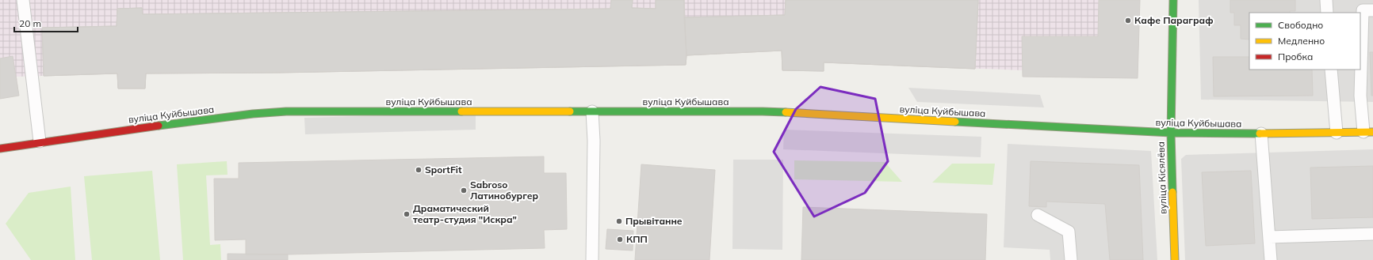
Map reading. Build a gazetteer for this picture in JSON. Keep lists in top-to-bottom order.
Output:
{
  "streets": {
    "main road": ["вуліца Куйбышава", "вуліца Кісялёва"]
  },
  "crossings": [
    ["вуліца Куйбышава", "вуліца Кісялёва"]
  ],
  "places": [
    "Кафе Параграф",
    "SportFit",
    "Sabroso Латинобургер",
    "Драматический театр-студия \"Искра\"",
    "Прывітанне",
    "КПП"
  ],
  "legend": ["Свободно", "Медленно", "Пробка"],
  "scale_bar": "20 m"
}
